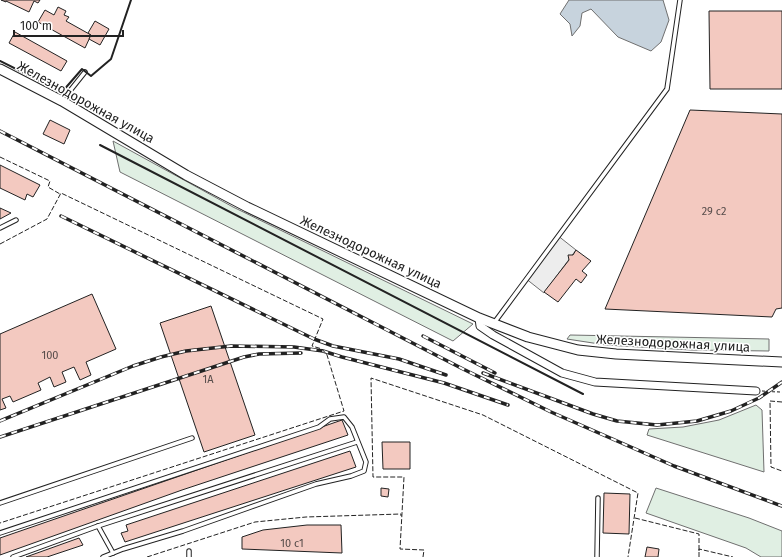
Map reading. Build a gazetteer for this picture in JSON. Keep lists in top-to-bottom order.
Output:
{
  "streets": {
    "main road": ["Железнодорожная улица"]
  },
  "house_numbers": [
    "29 с2",
    "100",
    "1А",
    "10 с1"
  ],
  "scale_bar": "100 m"
}
